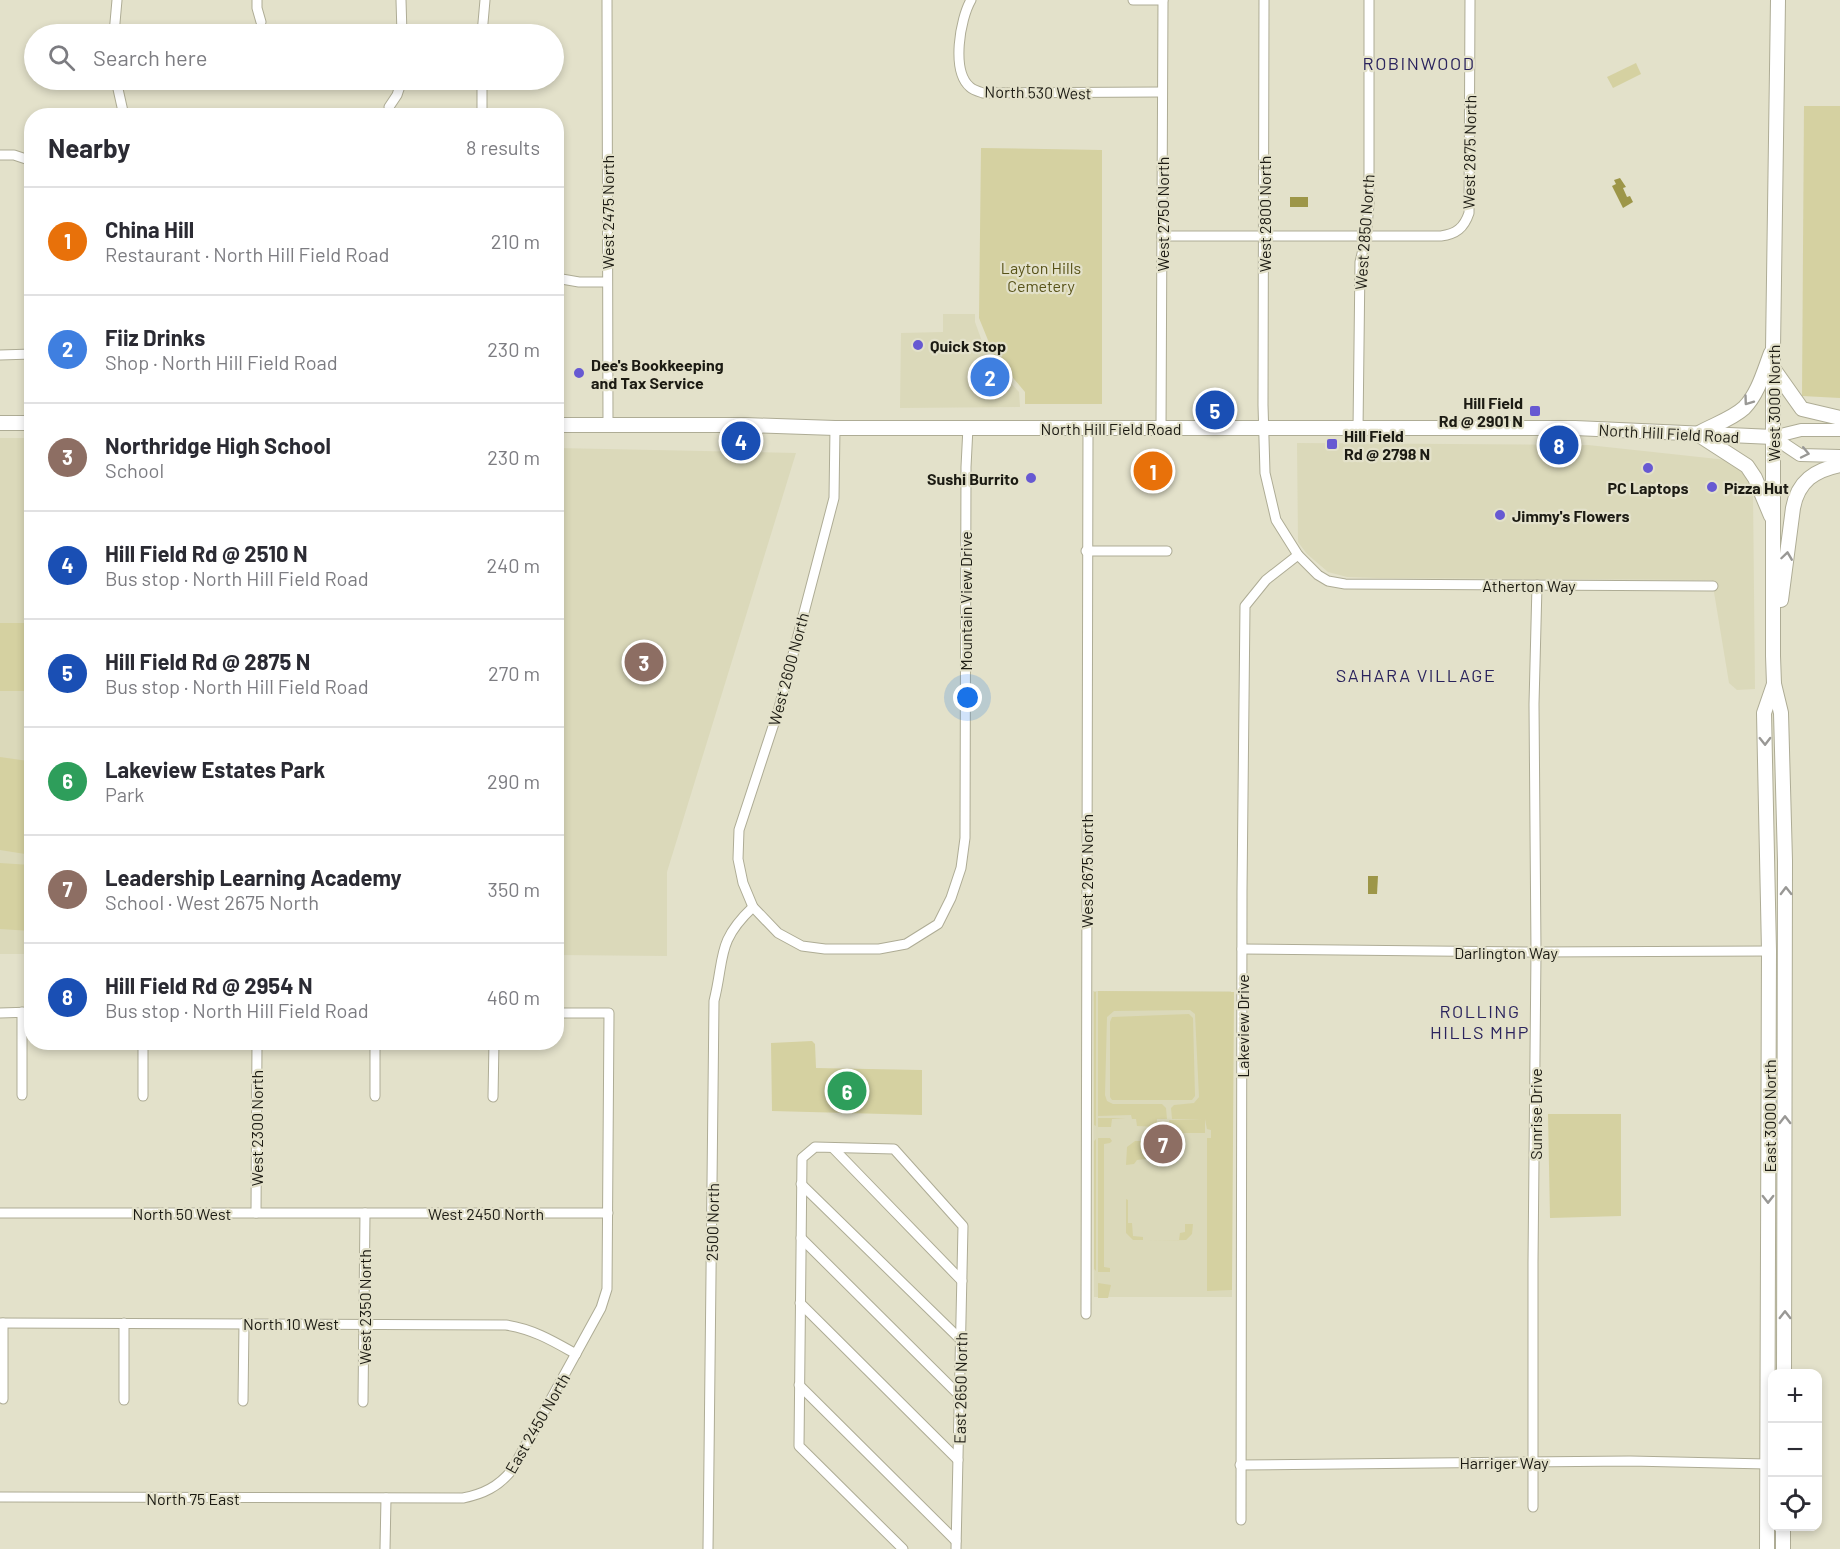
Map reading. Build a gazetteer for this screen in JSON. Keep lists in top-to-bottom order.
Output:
{
  "streets": {
    "main road": ["West 3000 North", "North Hill Field Road", "East 3000 North"],
    "street": [
      "North 530 West",
      "West 2875 North",
      "West 2475 North",
      "West 2750 North",
      "West 2800 North",
      "West 2850 North",
      "Atherton Way",
      "Mountain View Drive",
      "West 2600 North",
      "West 2675 North",
      "Darlington Way",
      "Lakeview Drive",
      "Sunrise Drive",
      "West 2300 North",
      "North 50 West",
      "West 2450 North",
      "2500 North",
      "West 2350 North",
      "North 10 West",
      "East 2650 North",
      "East 2450 North",
      "Harriger Way",
      "North 75 East"
    ]
  },
  "crossings": [
    ["North 530 West", "West 2750 North"],
    ["West 2875 North", "West 2850 North"],
    ["West 2475 North", "North Hill Field Road"],
    ["West 2750 North", "North Hill Field Road"],
    ["West 2800 North", "North Hill Field Road"],
    ["West 2800 North", "Atherton Way"],
    ["West 2800 North", "Lakeview Drive"],
    ["West 2850 North", "North Hill Field Road"],
    ["West 3000 North", "North Hill Field Road"],
    ["West 3000 North", "East 3000 North"],
    ["North Hill Field Road", "Mountain View Drive"],
    ["North Hill Field Road", "West 2600 North"],
    ["North Hill Field Road", "West 2675 North"],
    ["Atherton Way", "Sunrise Drive"],
    ["Mountain View Drive", "West 2600 North"],
    ["Mountain View Drive", "2500 North"],
    ["West 2600 North", "2500 North"],
    ["Darlington Way", "Lakeview Drive"],
    ["Darlington Way", "Sunrise Drive"],
    ["Darlington Way", "East 3000 North"],
    ["Lakeview Drive", "Harriger Way"],
    ["Sunrise Drive", "Harriger Way"],
    ["East 3000 North", "Harriger Way"],
    ["West 2300 North", "North 50 West"],
    ["North 50 West", "West 2450 North"],
    ["North 50 West", "West 2350 North"],
    ["West 2450 North", "West 2350 North"],
    ["West 2350 North", "North 10 West"],
    ["North 10 West", "East 2450 North"],
    ["East 2450 North", "North 75 East"]
  ],
  "districts": ["ROBINWOOD", "SAHARA VILLAGE", "ROLLING HILLS MHP"],
  "parks": ["Layton Hills Cemetery"],
  "places": {
    "other": [
      "Quick Stop",
      "Dee's Bookkeeping and Tax Service",
      "PC Laptops",
      "Sushi Burrito",
      "Pizza Hut",
      "Jimmy's Flowers"
    ],
    "transit": ["Hill Field Rd @ 2901 N", "Hill Field Rd @ 2798 N"]
  },
  "page": {
    "search": "Search here",
    "heading": ["Nearby", "8 results"],
    "list": [
      {
        "mark": "1",
        "name": "China Hill",
        "note": "Restaurant · North Hill Field Road",
        "value": "210 m"
      },
      {
        "mark": "2",
        "name": "Fiiz Drinks",
        "note": "Shop · North Hill Field Road",
        "value": "230 m"
      },
      {
        "mark": "3",
        "name": "Northridge High School",
        "note": "School",
        "value": "230 m"
      },
      {
        "mark": "4",
        "name": "Hill Field Rd @ 2510 N",
        "note": "Bus stop · North Hill Field Road",
        "value": "240 m"
      },
      {
        "mark": "5",
        "name": "Hill Field Rd @ 2875 N",
        "note": "Bus stop · North Hill Field Road",
        "value": "270 m"
      },
      {
        "mark": "6",
        "name": "Lakeview Estates Park",
        "note": "Park",
        "value": "290 m"
      },
      {
        "mark": "7",
        "name": "Leadership Learning Academy",
        "note": "School · West 2675 North",
        "value": "350 m"
      },
      {
        "mark": "8",
        "name": "Hill Field Rd @ 2954 N",
        "note": "Bus stop · North Hill Field Road",
        "value": "460 m"
      }
    ],
    "pins": [
      "2",
      "5",
      "4",
      "8",
      "1",
      "3",
      "6",
      "7"
    ],
    "map_buttons": ["+", "−"]
  }
}
